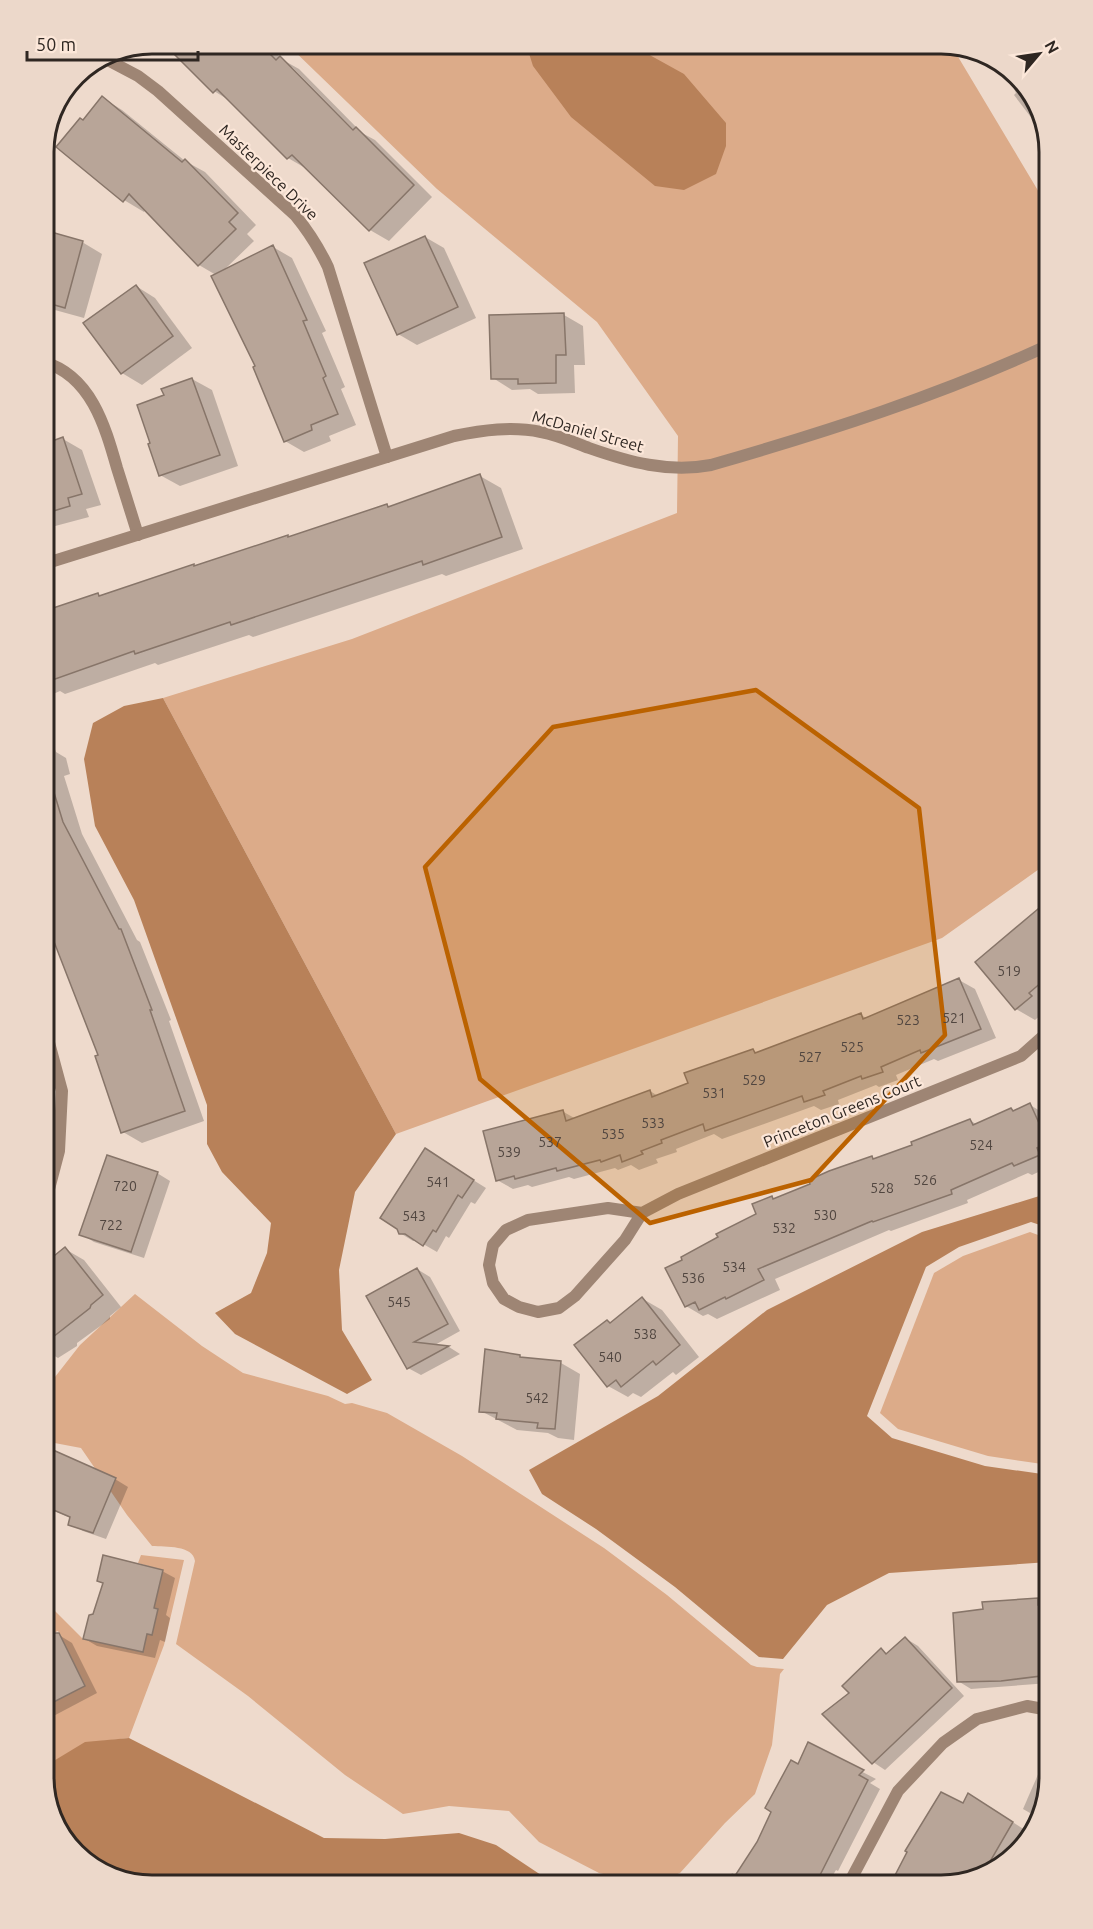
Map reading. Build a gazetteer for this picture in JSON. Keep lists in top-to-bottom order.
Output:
{
  "streets": {
    "street": ["Masterpiece Drive", "McDaniel Street", "Princeton Greens Court"]
  },
  "crossings": [
    ["Masterpiece Drive", "McDaniel Street"]
  ],
  "house_numbers": [
    "519",
    "521",
    "523",
    "525",
    "527",
    "529",
    "531",
    "533",
    "535",
    "537",
    "524",
    "539",
    "526",
    "541",
    "720",
    "528",
    "530",
    "543",
    "722",
    "532",
    "534",
    "536",
    "545",
    "538",
    "540",
    "542"
  ],
  "scale_bar": "50 m",
  "north": "top right"
}
